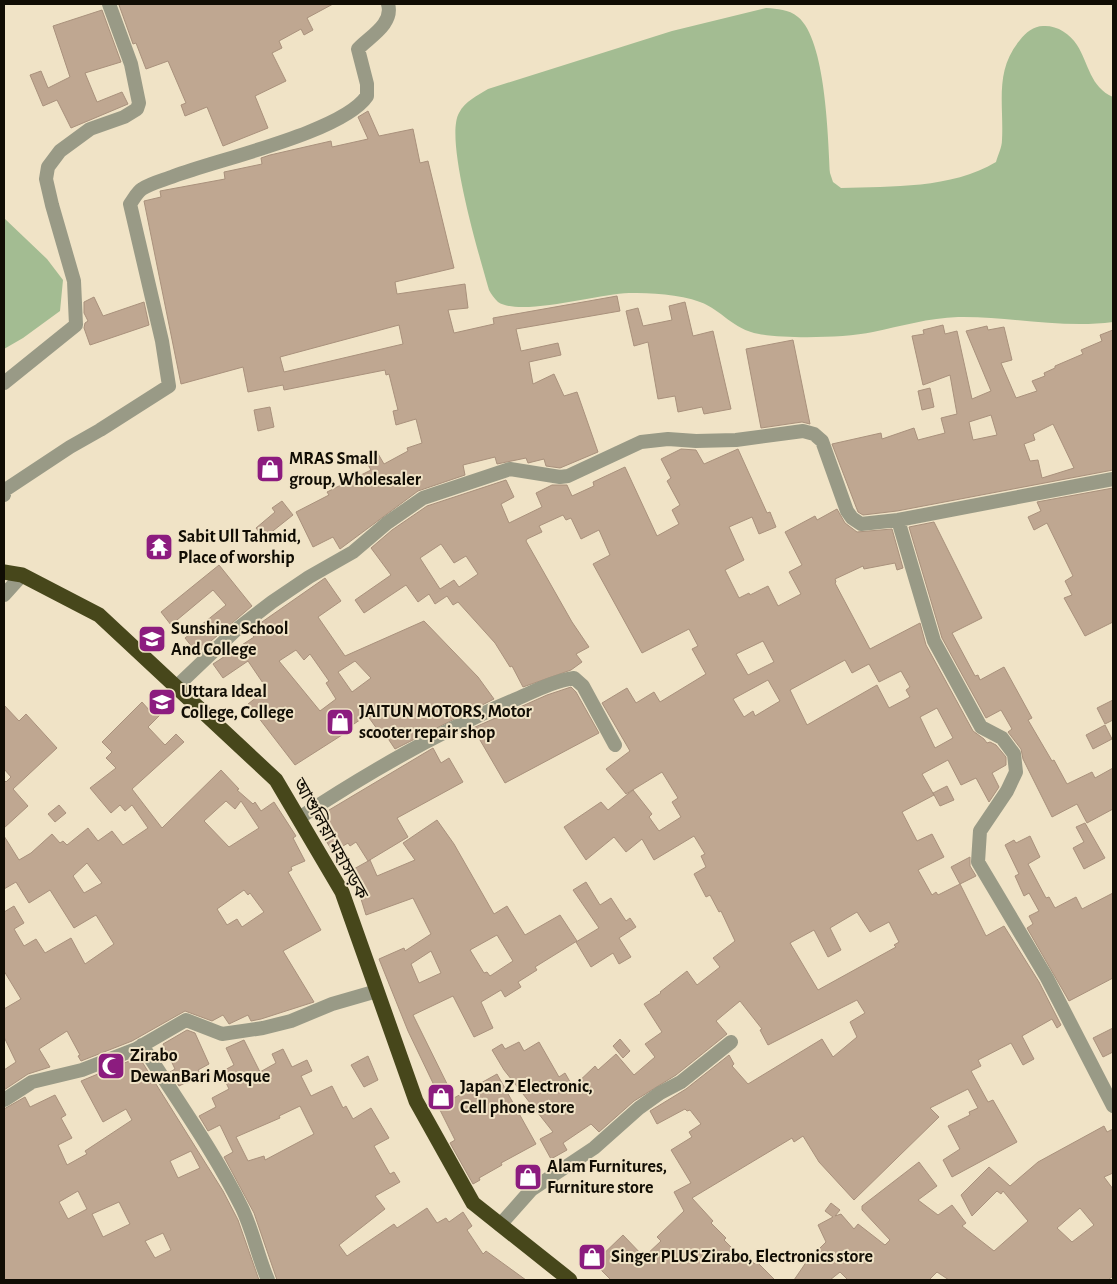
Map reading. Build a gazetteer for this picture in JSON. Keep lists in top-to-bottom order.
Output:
{
  "streets": {
    "highway": ["আশুলিয়া মহাসড়ক"]
  },
  "places": {
    "shop": [
      "MRAS Small group, Wholesaler",
      "JAITUN MOTORS, Motor scooter repair shop",
      "Japan Z Electronic, Cell phone store",
      "Alam Furnitures, Furniture store",
      "Singer PLUS Zirabo, Electronics store"
    ],
    "temple": ["Sabit Ull Tahmid, Place of worship"],
    "school or university": ["Sunshine School And College", "Uttara Ideal College, College"],
    "mosque": ["Zirabo DewanBari Mosque"]
  }
}
